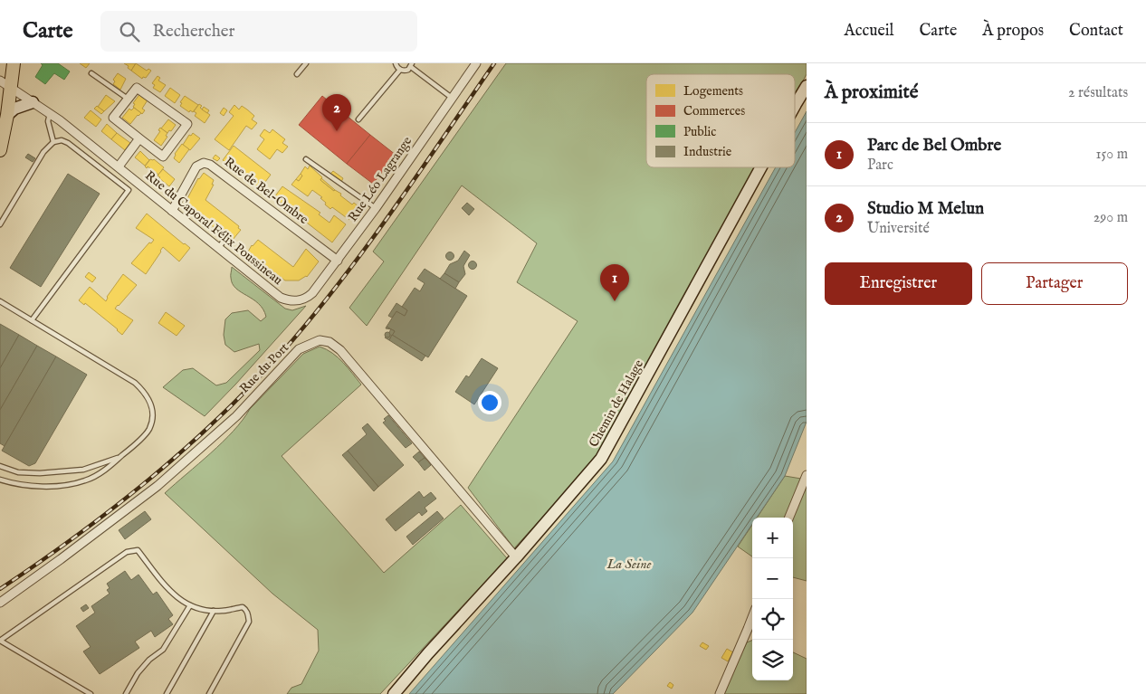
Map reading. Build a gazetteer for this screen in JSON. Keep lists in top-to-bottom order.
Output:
{
  "streets": {
    "street": [
      "Rue Léo Lagrange",
      "Rue de Bel-Ombre",
      "Rue du Caporal Félix Poussineau",
      "Rue du Port",
      "Chemin de Halage"
    ]
  },
  "crossings": [
    ["Rue Léo Lagrange", "Rue de Bel-Ombre"],
    ["Rue Léo Lagrange", "Rue du Caporal Félix Poussineau"],
    ["Rue de Bel-Ombre", "Rue du Caporal Félix Poussineau"],
    ["Rue du Port", "Chemin de Halage"]
  ],
  "water": ["La Seine"],
  "legend": [
    "Logements",
    "Commerces",
    "Public",
    "Industrie"
  ],
  "page": {
    "header": "Carte",
    "search": "Rechercher",
    "nav": [
      "Accueil",
      "Carte",
      "À propos",
      "Contact"
    ],
    "heading": ["À proximité", "2 résultats"],
    "pins": ["2", "1"],
    "list": [
      {
        "mark": "1",
        "name": "Parc de Bel Ombre",
        "note": "Parc",
        "value": "150 m"
      },
      {
        "mark": "2",
        "name": "Studio M Melun",
        "note": "Université",
        "value": "290 m"
      }
    ],
    "buttons": ["Enregistrer", "Partager"],
    "map_buttons": ["+", "−"]
  }
}
